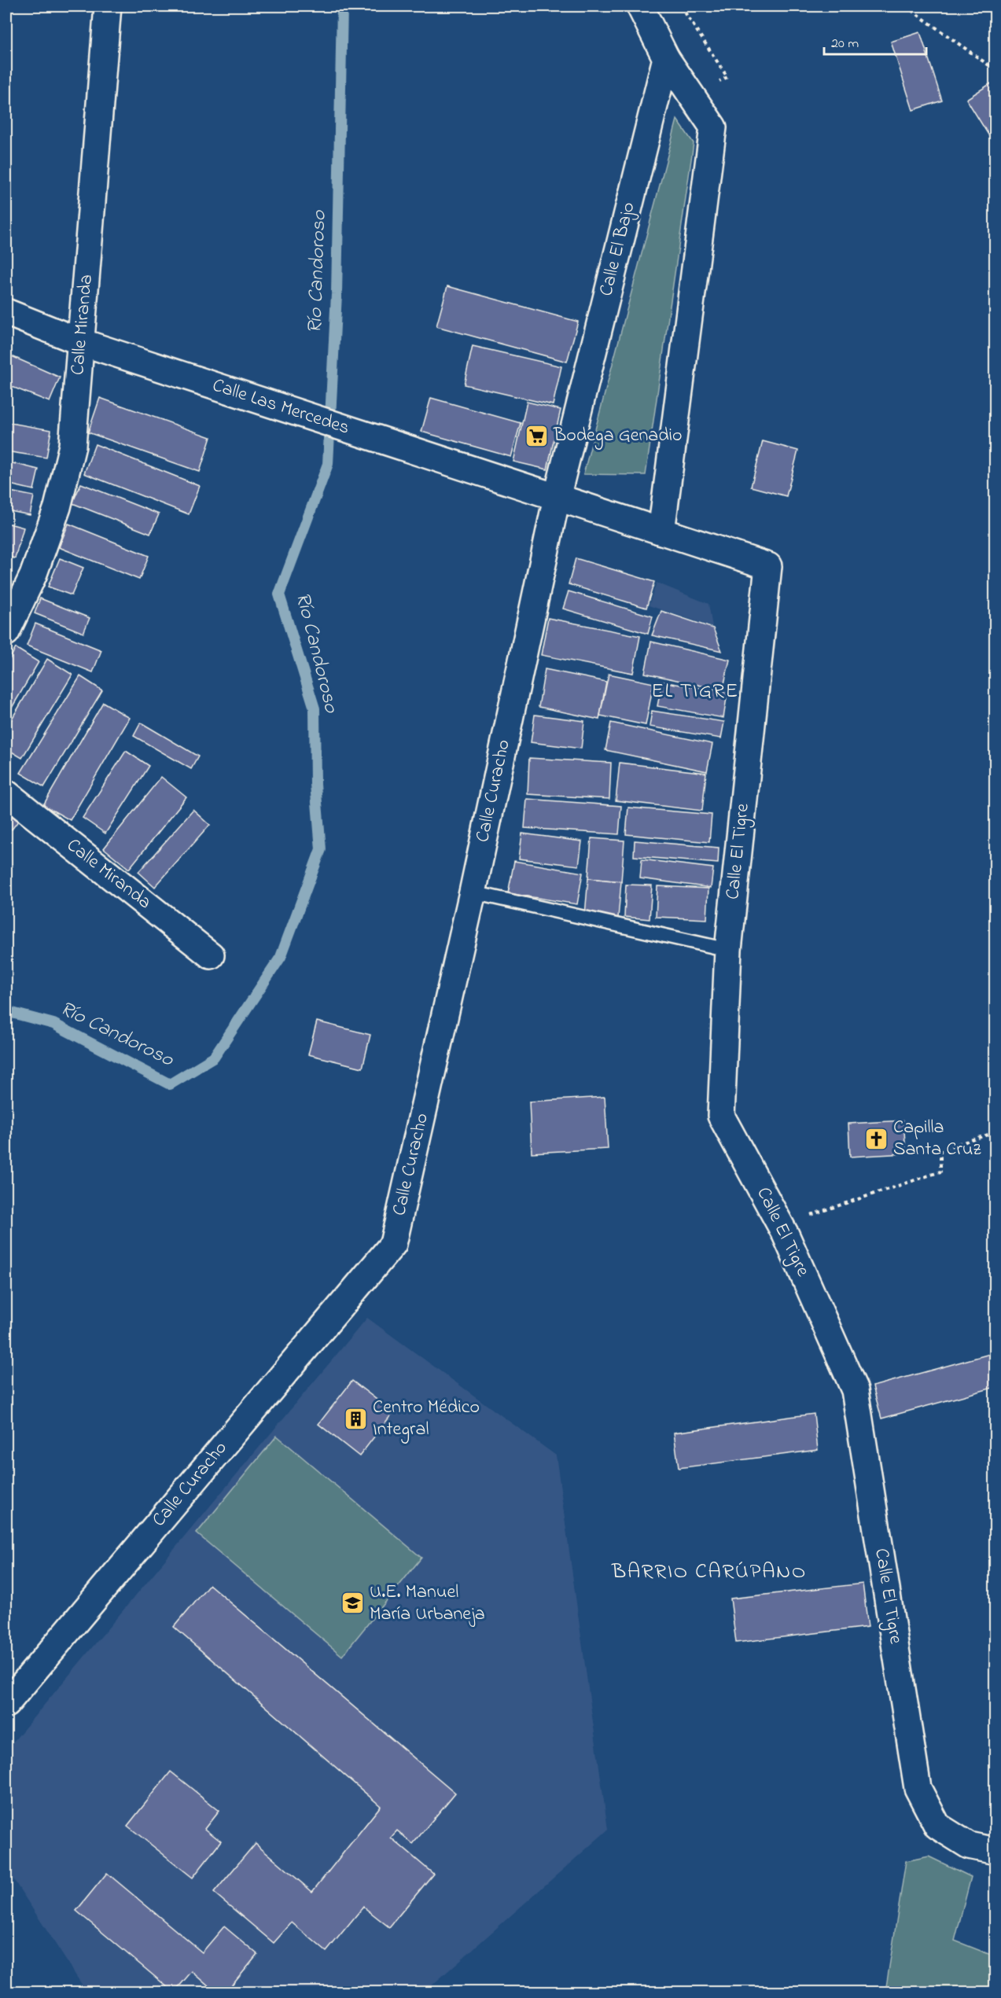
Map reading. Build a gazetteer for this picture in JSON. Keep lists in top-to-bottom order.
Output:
{
  "streets": {
    "street": [
      "Calle El Bajo",
      "Calle Miranda",
      "Calle Las Mercedes",
      "Calle Curacho",
      "Calle El Tigre"
    ]
  },
  "crossings": [
    ["Calle El Bajo", "Calle Las Mercedes"],
    ["Calle El Bajo", "Calle Curacho"],
    ["Calle Miranda", "Calle Las Mercedes"],
    ["Calle Las Mercedes", "Calle Curacho"],
    ["Calle Las Mercedes", "Calle El Tigre"]
  ],
  "districts": ["EL TIGRE", "BARRIO CARÚPANO"],
  "water": ["Río Candoroso"],
  "places": {
    "supermarket": ["Bodega Genadio"],
    "church": ["Capilla Santa Cruz"],
    "building": ["Centro Médico Integral"],
    "school or university": ["U.E. Manuel María Urbaneja"]
  },
  "scale_bar": "20 m"
}
